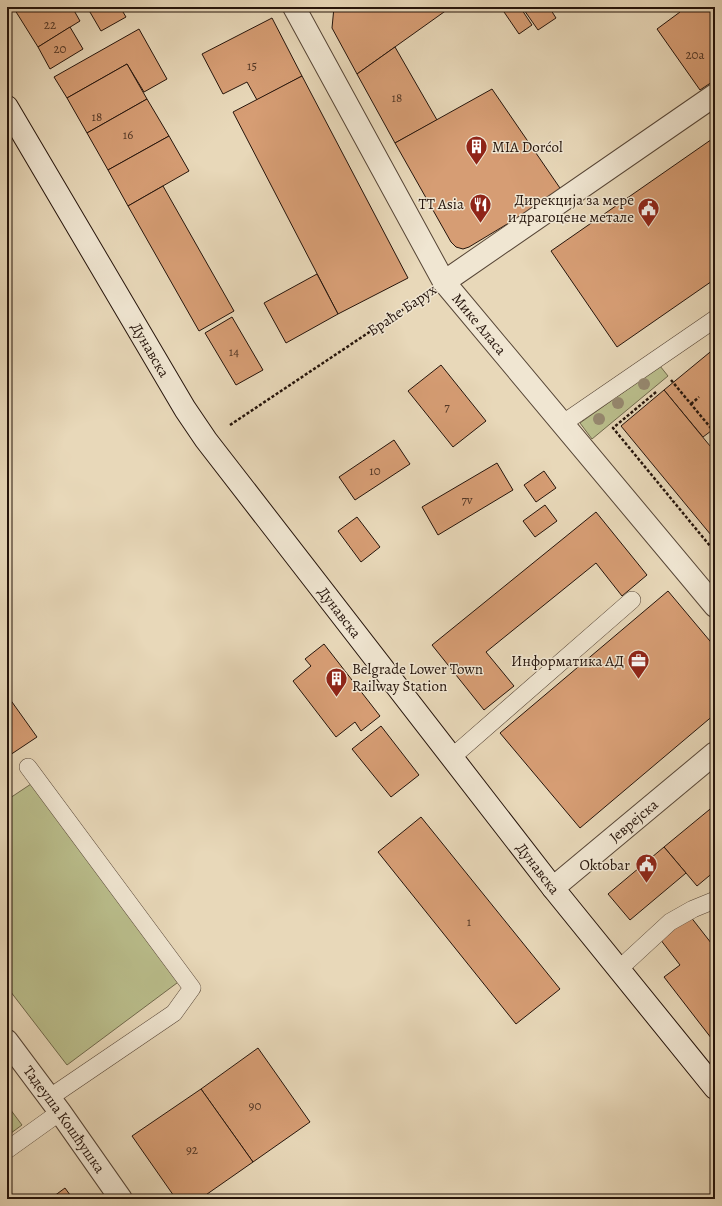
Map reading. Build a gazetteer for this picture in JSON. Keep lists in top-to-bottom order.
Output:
{
  "streets": {
    "street": [
      "Браће Барух",
      "Мике Аласа",
      "Дунавска",
      "Јеврејска",
      "Тадеуша Кошћушка"
    ]
  },
  "crossings": [
    ["Браће Барух", "Мике Аласа"],
    ["Браће Барух", "Дунавска"],
    ["Дунавска", "Јеврејска"]
  ],
  "places": {
    "building": ["MIA Dorćol", "Belgrade Lower Town Railway Station"],
    "restaurant": ["TT Asia"],
    "public building": ["Дирекција за мере и драгоцене метале", "Oktobar"],
    "office": ["Информатика АД"]
  },
  "house_numbers": [
    "22",
    "20",
    "20a",
    "15",
    "18",
    "18",
    "16",
    "14",
    "7",
    "10",
    "7v",
    "1",
    "90",
    "92"
  ]
}
